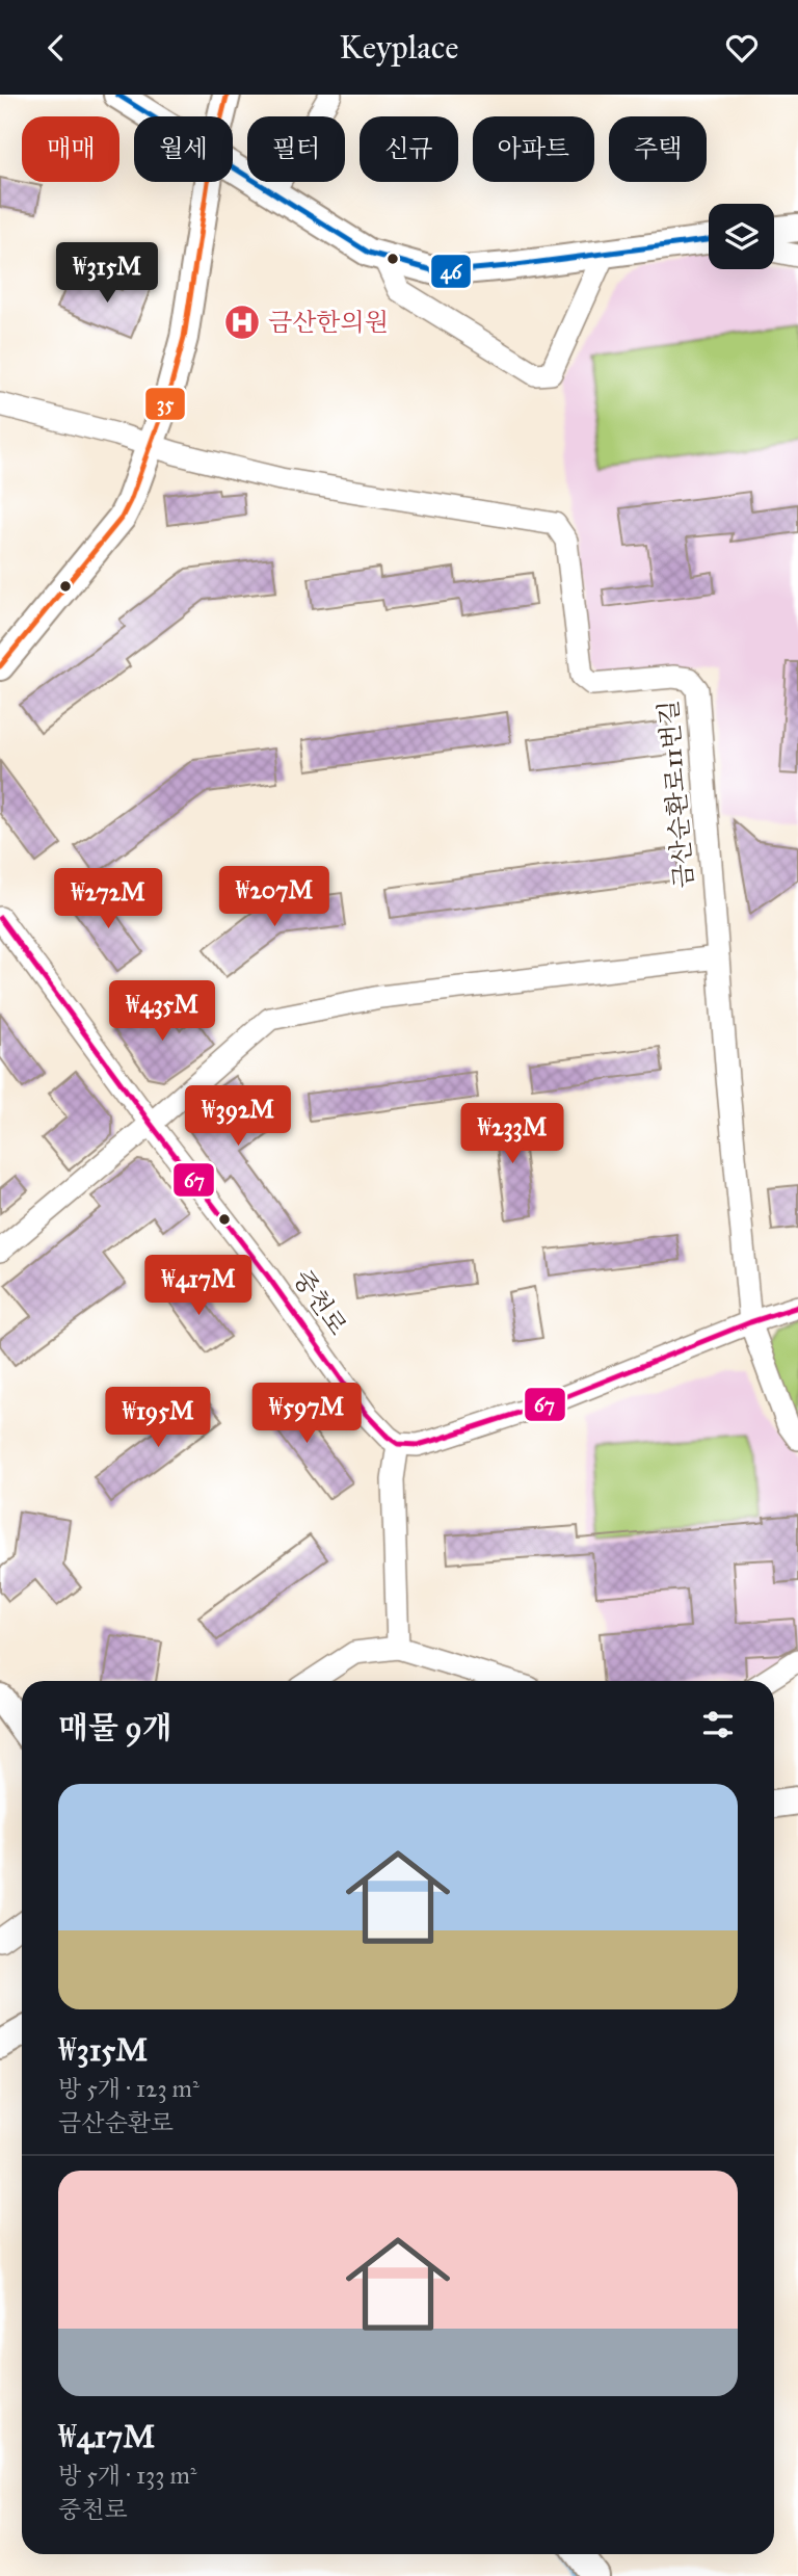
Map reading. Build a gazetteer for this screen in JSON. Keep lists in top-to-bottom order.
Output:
{
  "streets": {
    "street": ["금산순환로11번길", "중천로"]
  },
  "places": {
    "hospital": ["금산한의원"]
  },
  "lines": ["transit line 46", "transit line 35", "transit line 67"],
  "page": {
    "header": "Keyplace",
    "chip": [
      "매매",
      "월세",
      "필터",
      "신규",
      "아파트",
      "주택"
    ],
    "price": [
      "₩315M",
      "₩207M",
      "₩272M",
      "₩435M",
      "₩392M",
      "₩233M",
      "₩417M",
      "₩597M",
      "₩195M"
    ],
    "heading": "매물 9개",
    "list": [
      {
        "name": "₩315M",
        "note": "방 5개 · 123 m² · 금산순환로"
      },
      {
        "name": "₩417M",
        "note": "방 5개 · 133 m² · 중천로"
      }
    ]
  }
}
